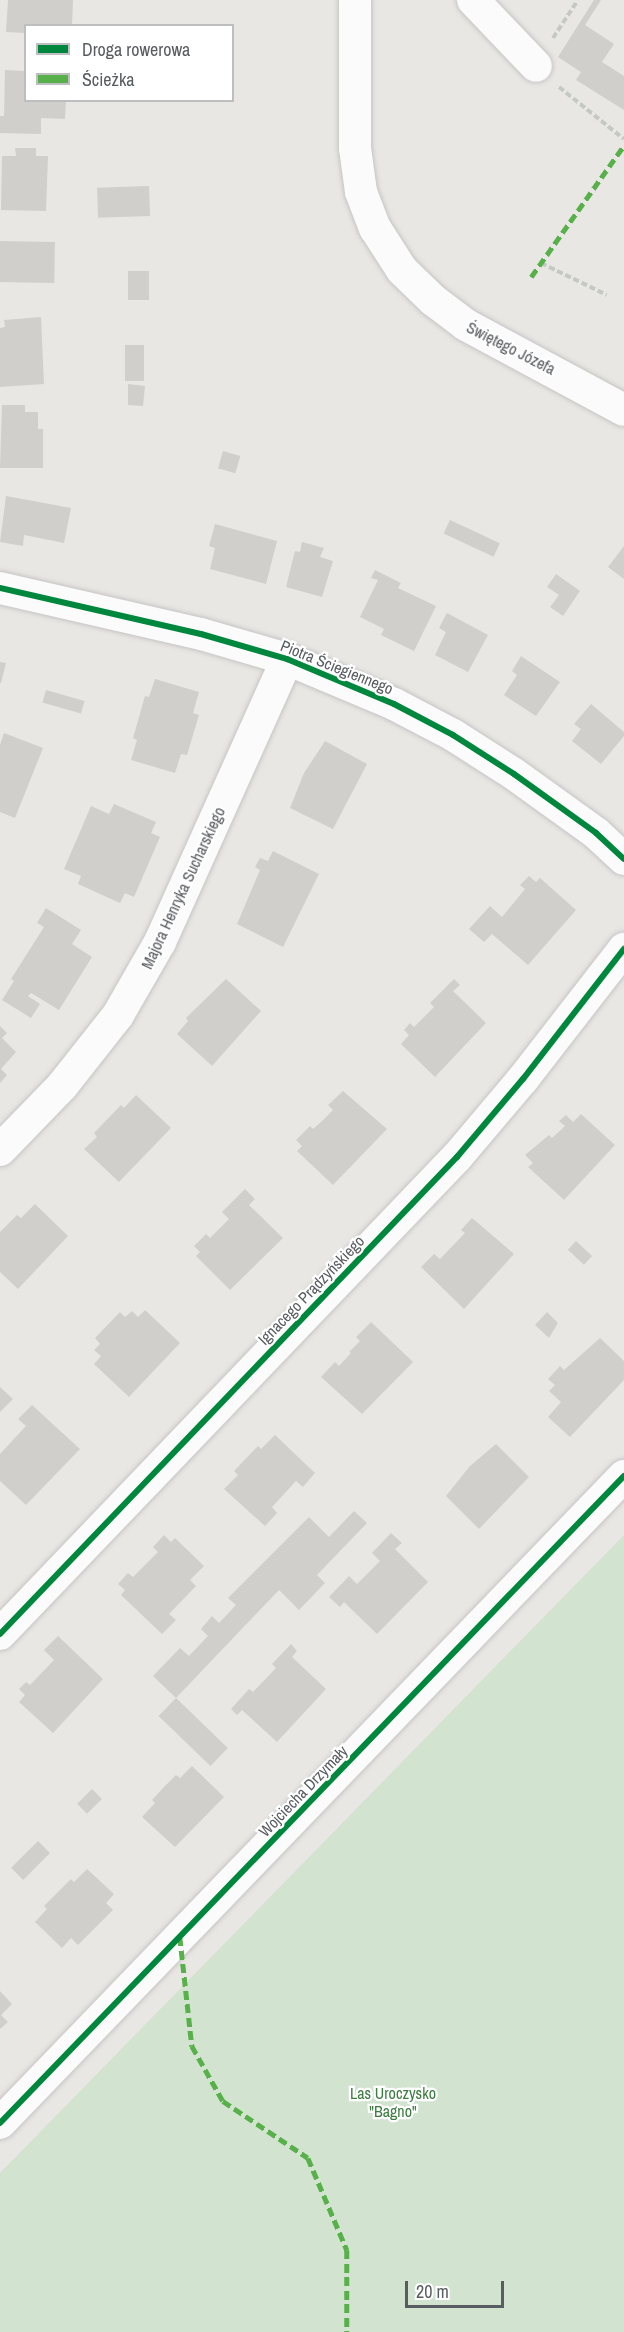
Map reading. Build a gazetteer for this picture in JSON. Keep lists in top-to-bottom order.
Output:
{
  "streets": {
    "street": [
      "Świętego Józefa",
      "Piotra Ściegiennego",
      "Majora Henryka Sucharskiego",
      "Ignacego Prądzyńskiego",
      "Wojciecha Drzymały"
    ]
  },
  "crossings": [
    ["Piotra Ściegiennego", "Majora Henryka Sucharskiego"]
  ],
  "parks": ["Las Uroczysko \"Bagno\""],
  "legend": ["Droga rowerowa", "Ścieżka"],
  "scale_bar": "20 m"
}
